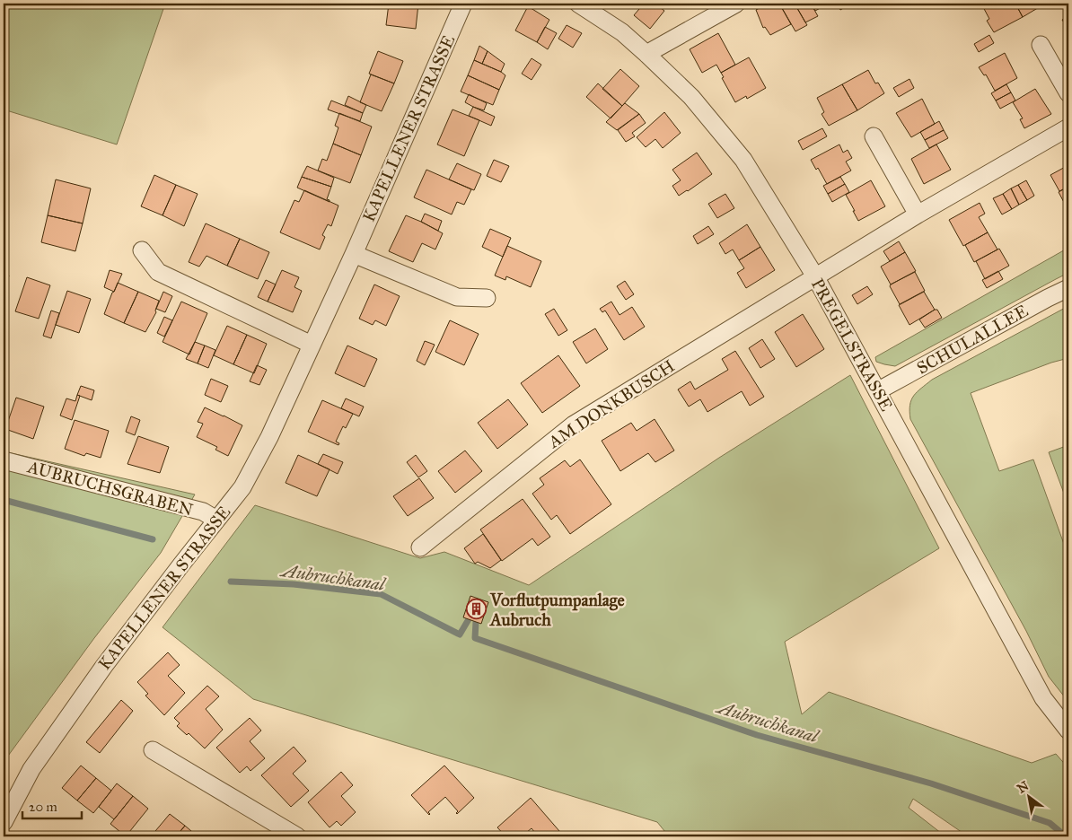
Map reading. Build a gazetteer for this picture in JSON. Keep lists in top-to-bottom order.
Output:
{
  "streets": {
    "street": [
      "KAPELLENER STRASSE",
      "SCHULALLEE",
      "PREGELSTRASSE",
      "AM DONKBUSCH",
      "AUBRUCHSGRABEN"
    ]
  },
  "crossings": [
    ["KAPELLENER STRASSE", "AUBRUCHSGRABEN"],
    ["SCHULALLEE", "PREGELSTRASSE"],
    ["PREGELSTRASSE", "AM DONKBUSCH"]
  ],
  "water": ["Aubruchkanal"],
  "places": {
    "building": ["Vorflutpumpanlage Aubruch"]
  },
  "scale_bar": "20 m",
  "north": "top left"
}
